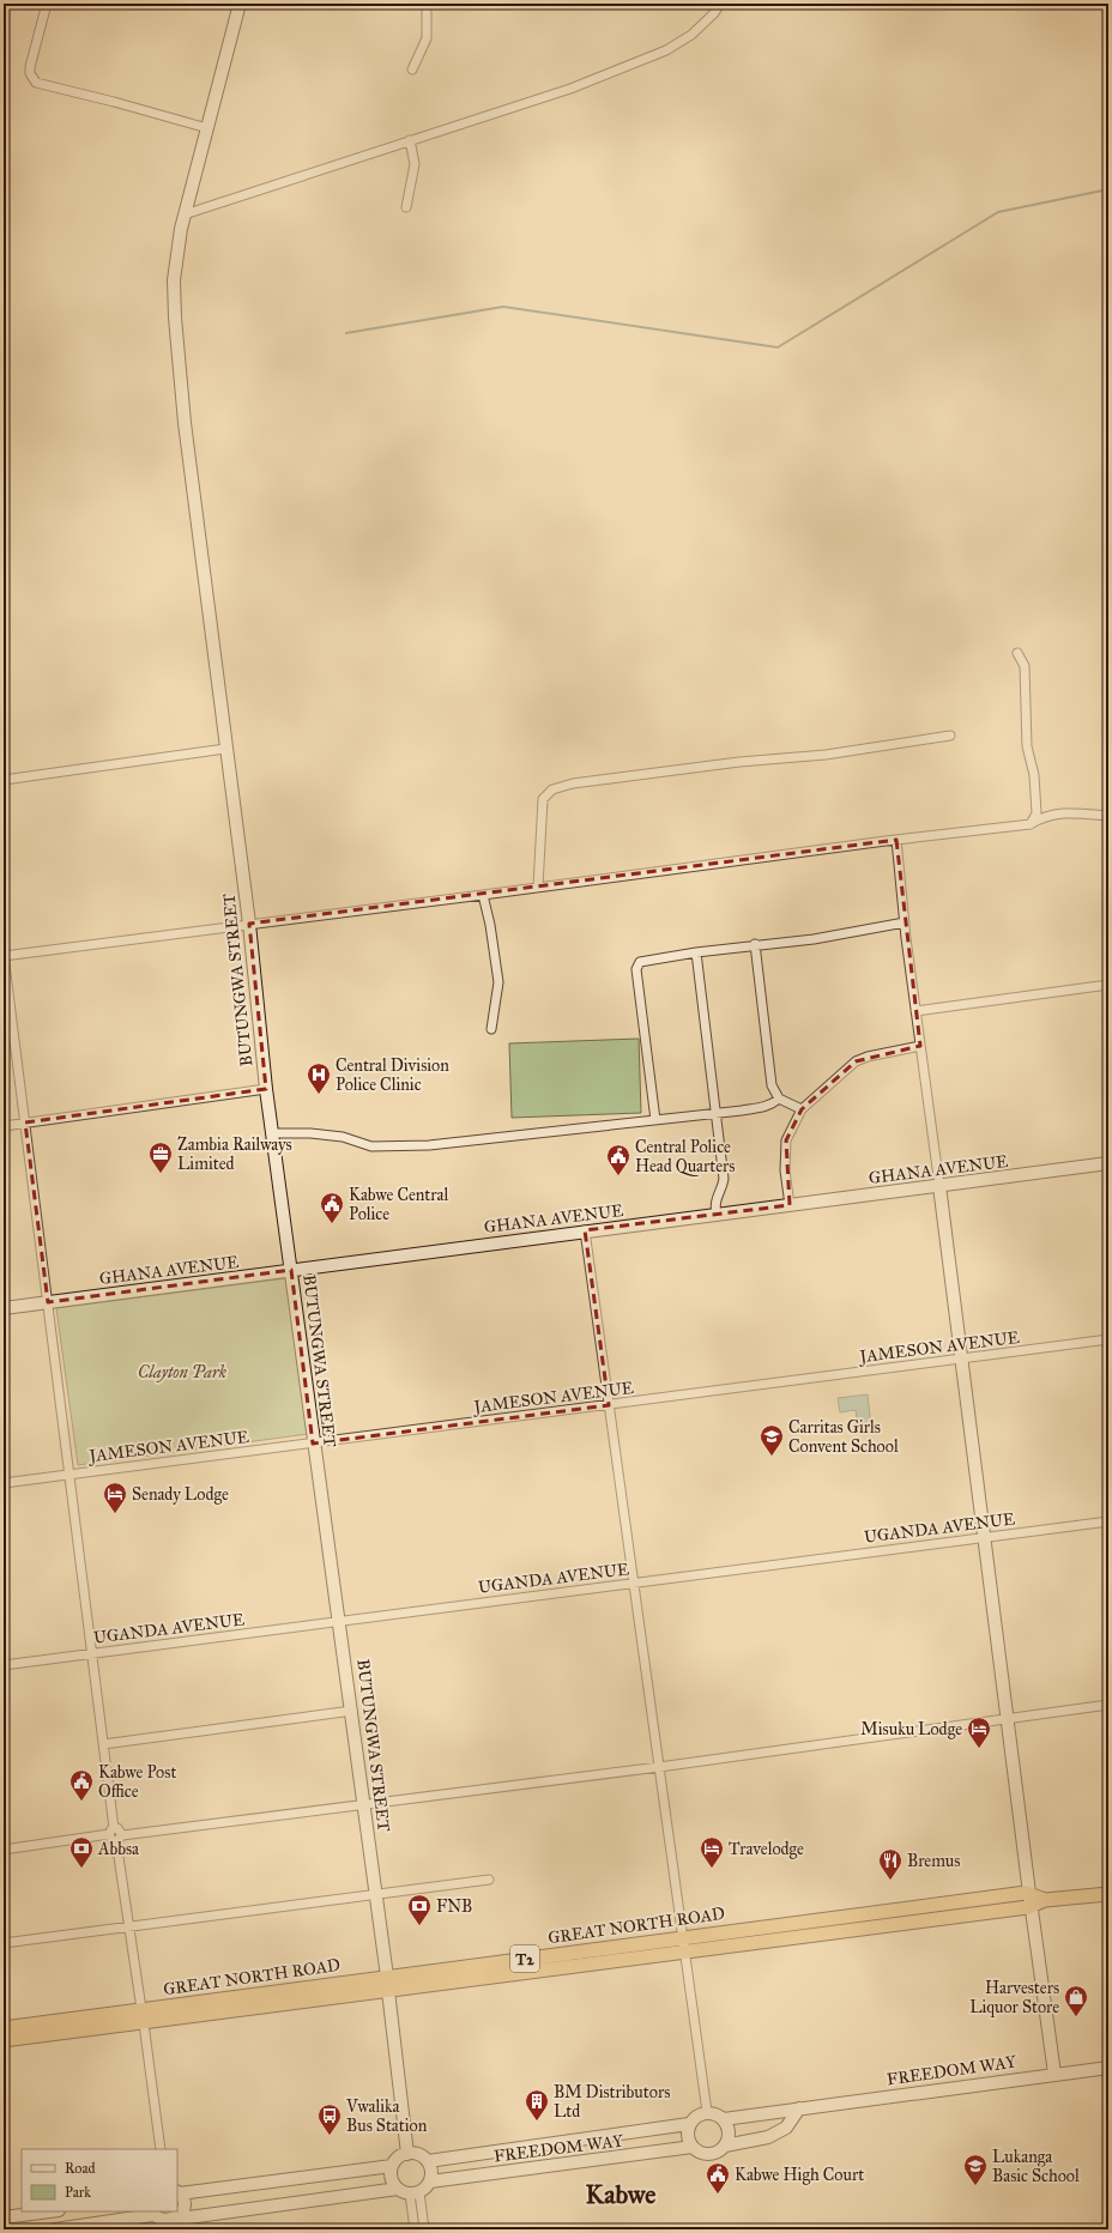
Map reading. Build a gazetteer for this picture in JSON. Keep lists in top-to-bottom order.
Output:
{
  "streets": {
    "highway": ["GREAT NORTH ROAD", "T2"],
    "main road": ["BUTUNGWA STREET", "GHANA AVENUE", "FREEDOM WAY"],
    "street": ["JAMESON AVENUE", "UGANDA AVENUE"]
  },
  "crossings": [
    ["BUTUNGWA STREET", "GHANA AVENUE"],
    ["BUTUNGWA STREET", "JAMESON AVENUE"],
    ["BUTUNGWA STREET", "UGANDA AVENUE"],
    ["BUTUNGWA STREET", "GREAT NORTH ROAD"]
  ],
  "districts": ["Kabwe"],
  "parks": ["Clayton Park"],
  "places": {
    "hospital": ["Central Division Police Clinic"],
    "office": ["Zambia Railways Limited"],
    "public building": [
      "Central Police Head Quarters",
      "Kabwe Central Police",
      "Kabwe Post Office",
      "Kabwe High Court"
    ],
    "school or university": ["Carritas Girls Convent School", "Lukanga Basic School"],
    "hotel": ["Senady Lodge", "Misuku Lodge", "Travelodge"],
    "bank": ["Abbsa", "FNB"],
    "restaurant": ["Bremus"],
    "shop": ["Harvesters Liquor Store"],
    "building": ["BM Distributors Ltd"],
    "bus stop": ["Vwalika Bus Station"]
  },
  "legend": ["Road", "Park"]
}
